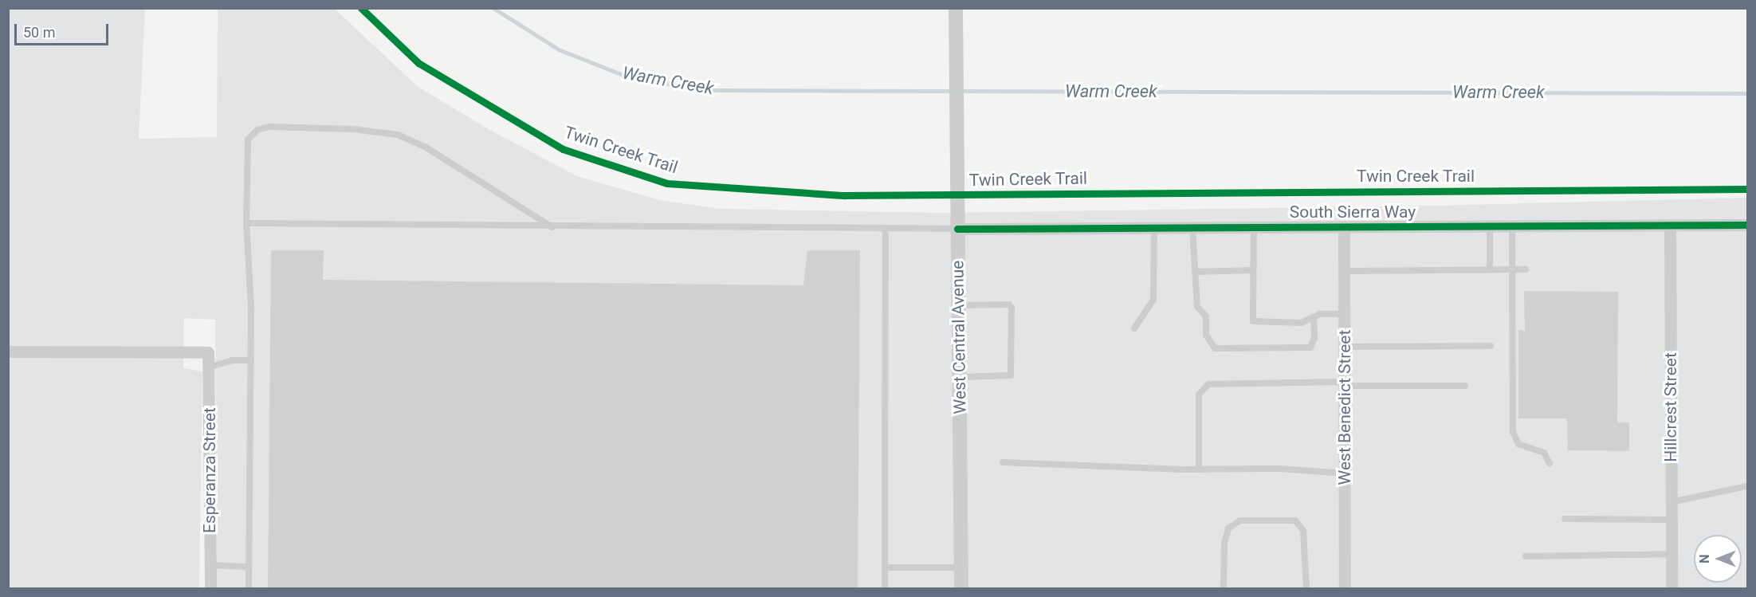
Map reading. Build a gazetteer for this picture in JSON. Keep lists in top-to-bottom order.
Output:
{
  "streets": {
    "street": [
      "South Sierra Way",
      "West Central Avenue",
      "West Benedict Street",
      "Hillcrest Street",
      "Esperanza Street"
    ],
    "cycle path": ["Twin Creek Trail"]
  },
  "crossings": [
    ["South Sierra Way", "West Central Avenue"],
    ["South Sierra Way", "West Benedict Street"],
    ["South Sierra Way", "Hillcrest Street"]
  ],
  "water": ["Warm Creek"],
  "scale_bar": "50 m",
  "north": "left"
}
